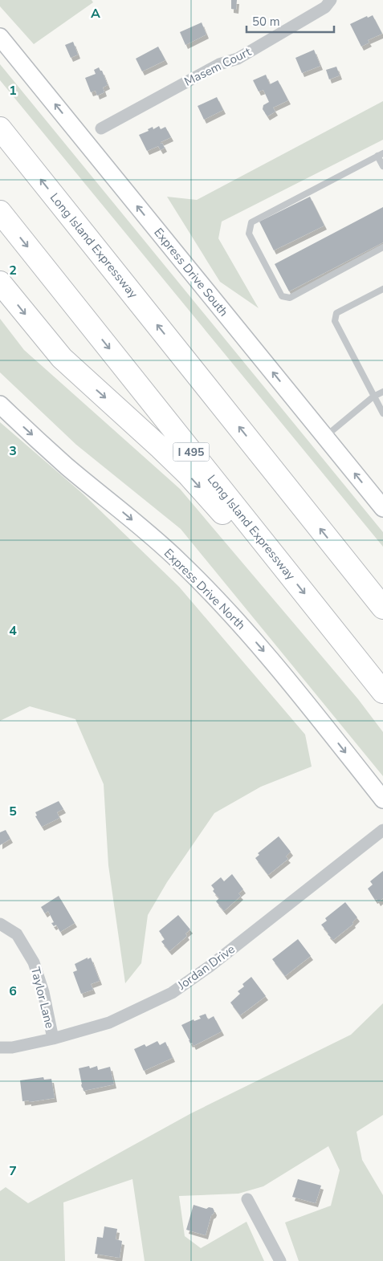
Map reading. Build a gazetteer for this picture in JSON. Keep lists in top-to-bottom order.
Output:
{
  "streets": {
    "highway": ["Long Island Expressway", "I 495"],
    "main road": ["Express Drive South", "Express Drive North"],
    "street": ["Masem Court", "Jordan Drive", "Taylor Lane"]
  },
  "crossings": [
    ["Jordan Drive", "Taylor Lane"]
  ],
  "one_way": ["Express Drive South", "Express Drive North"],
  "scale_bar": "50 m",
  "grid": {
    "columns": ["A"],
    "rows": [
      "1",
      "2",
      "3",
      "4",
      "5",
      "6",
      "7"
    ]
  }
}
